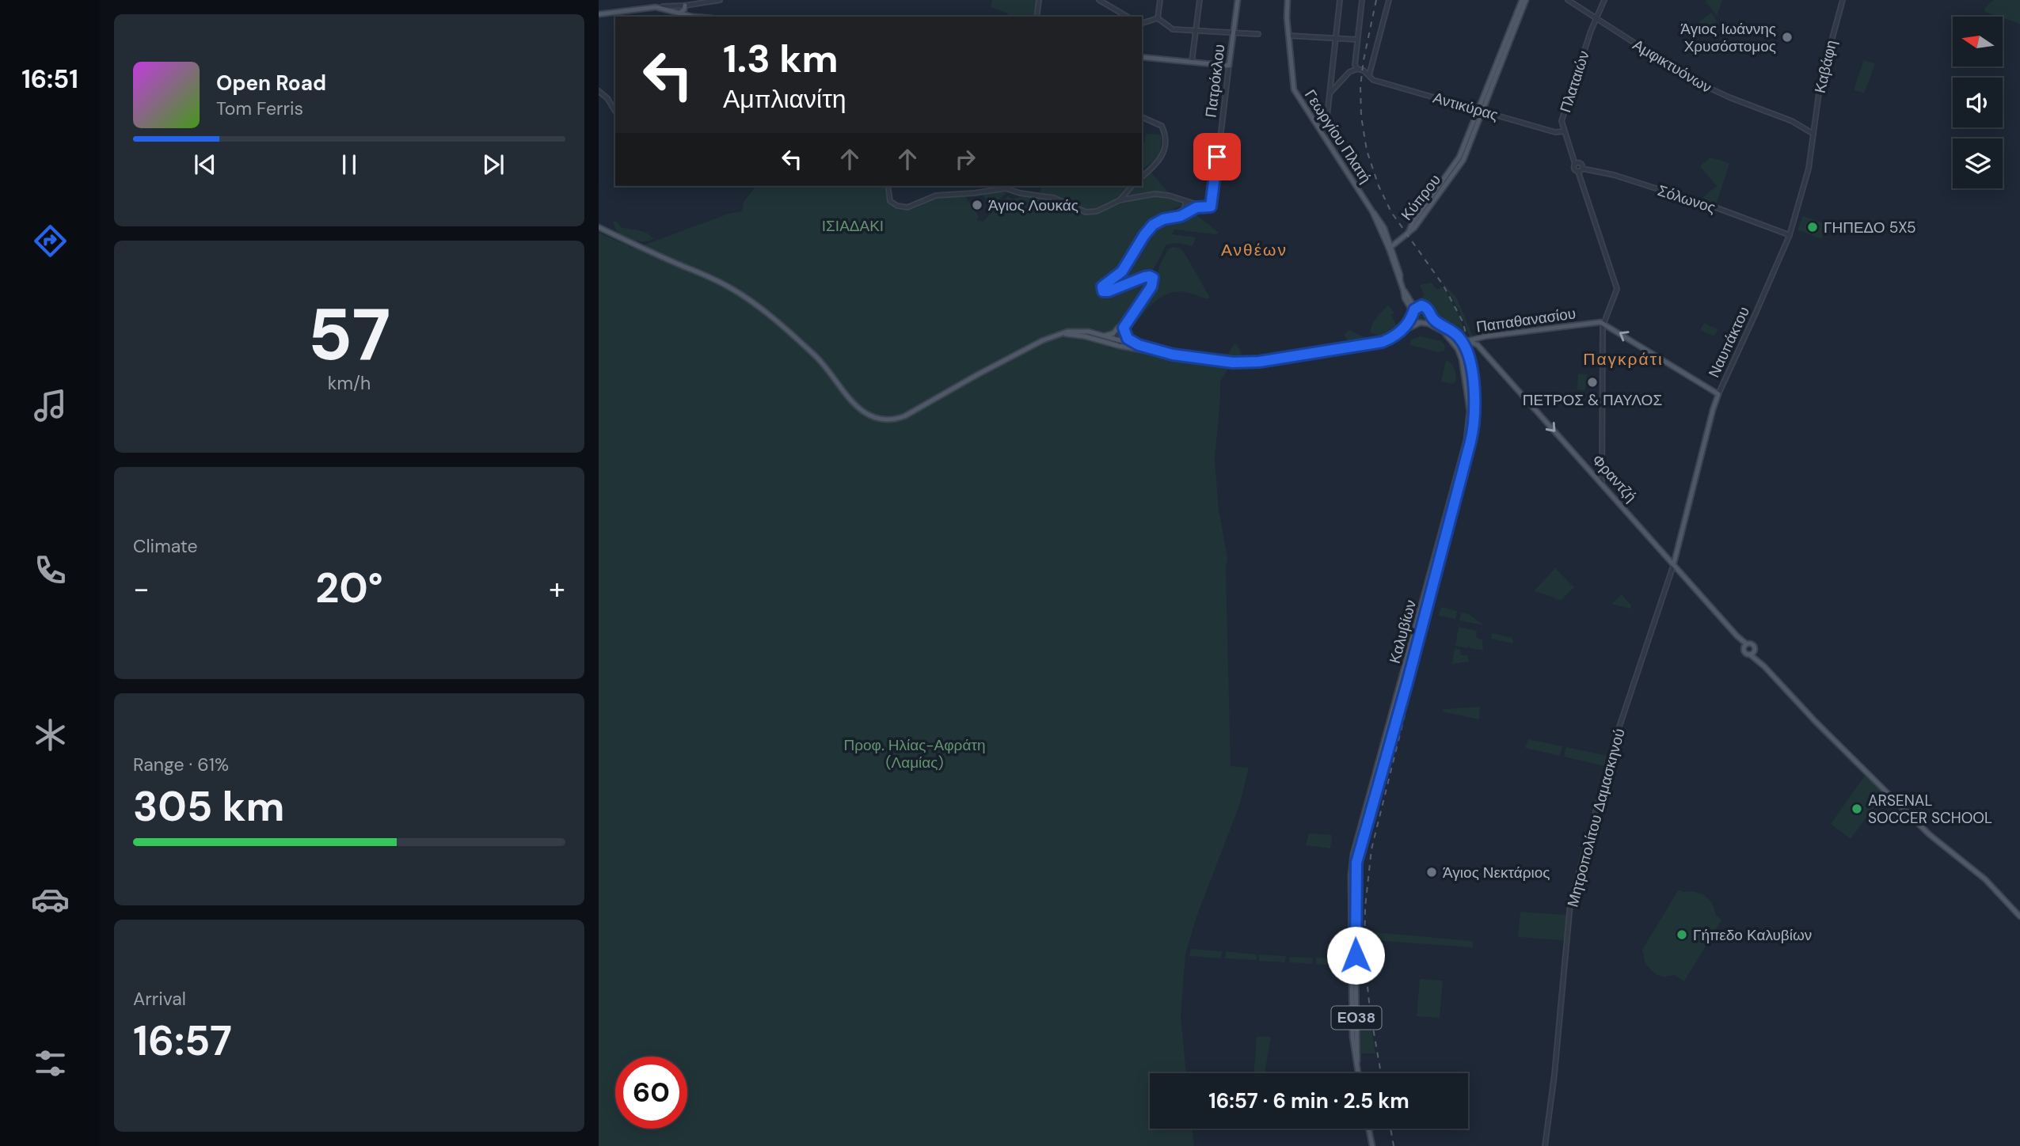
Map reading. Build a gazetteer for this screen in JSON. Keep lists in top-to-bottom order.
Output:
{
  "streets": {
    "main road": [
      "Πατρόκλου",
      "Γεωργίου Πλατή",
      "Κύπρου",
      "Παπαθανασίου",
      "Ναυπάκτου",
      "Φραντζή",
      "Καλυβίων",
      "ΕΟ38"
    ],
    "street": [
      "Αμφικτυόνων",
      "Καβάφη",
      "Πλαταιών",
      "Αντικύρας",
      "Σόλωνος",
      "Μητροπολίτου Δαμασκηνού"
    ]
  },
  "crossings": [
    ["Αμφικτυόνων", "Καβάφη"],
    ["Αμφικτυόνων", "Πλαταιών"],
    ["Αμφικτυόνων", "Ναυπάκτου"],
    ["Καβάφη", "Ναυπάκτου"],
    ["Πλαταιών", "Αντικύρας"],
    ["Πλαταιών", "Σόλωνος"],
    ["Αντικύρας", "Κύπρου"],
    ["Γεωργίου Πλατή", "Κύπρου"],
    ["Σόλωνος", "Ναυπάκτου"],
    ["Παπαθανασίου", "Φραντζή"],
    ["Παπαθανασίου", "Καλυβίων"],
    ["Ναυπάκτου", "Φραντζή"],
    ["Ναυπάκτου", "Μητροπολίτου Δαμασκηνού"],
    ["Φραντζή", "Μητροπολίτου Δαμασκηνού"]
  ],
  "one_way": ["Φραντζή"],
  "districts": ["Ανθέων", "Παγκράτι"],
  "parks": ["ΙΣΙΑΔΑΚΙ", "Προφ. Ηλίας-Αφράτη (Λαμίας)"],
  "places": [
    "Άγιος Ιωάννης Χρυσόστομος",
    "Άγιος Λουκάς",
    "ΓΗΠΕΔΟ 5X5",
    "ΠΕΤΡΟΣ & ΠΑΥΛΟΣ",
    "ARSENAL SOCCER SCHOOL",
    "Άγιος Νεκτάριος",
    "Γήπεδο Καλυβίων"
  ],
  "north": "left",
  "page": {
    "tabs": "16:51",
    "turn": ["1.3 km", "Αμπλιανίτη"],
    "song": ["Open Road", "Tom Ferris"],
    "tile": [
      ["57", "km/h"],
      "Climate",
      ["Range · 61%", "305 km"],
      ["Arrival", "16:57"]
    ],
    "heat": ["−", "20°", "+"],
    "limit": "60",
    "trip": "16:57 · 6 min · 2.5 km"
  }
}
